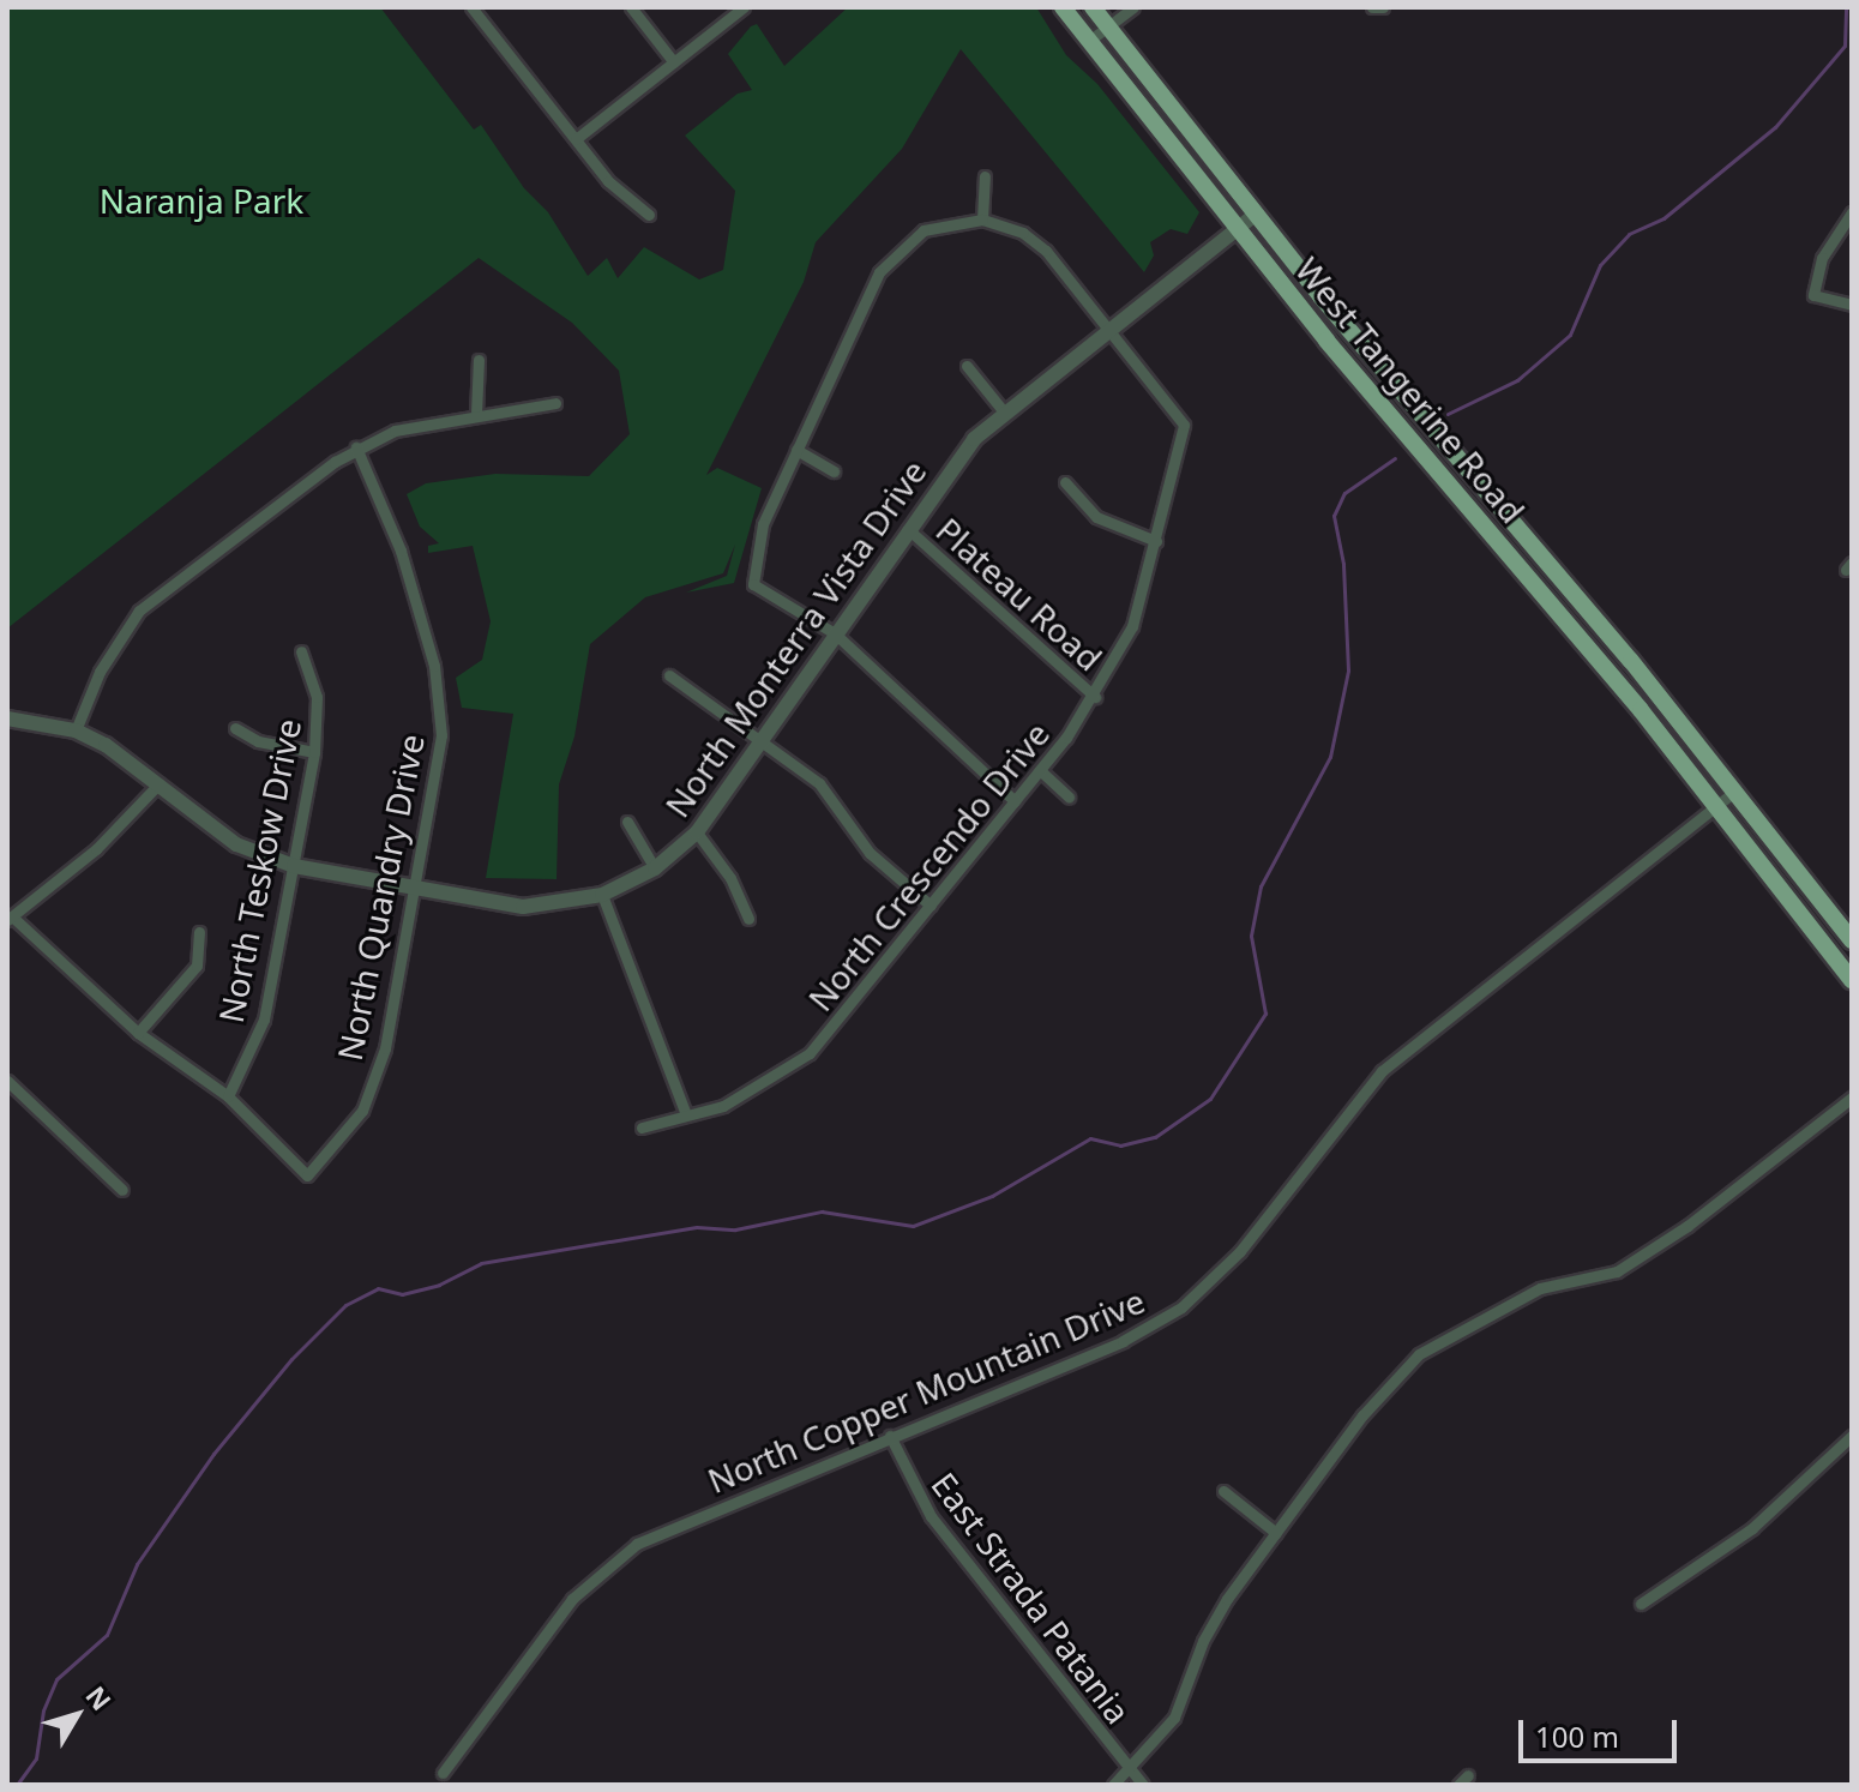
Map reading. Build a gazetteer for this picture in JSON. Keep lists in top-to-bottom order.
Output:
{
  "streets": {
    "main road": ["West Tangerine Road"],
    "street": [
      "Plateau Road",
      "North Monterra Vista Drive",
      "North Crescendo Drive",
      "North Teskow Drive",
      "North Quandry Drive",
      "North Copper Mountain Drive",
      "East Strada Patania"
    ]
  },
  "crossings": [
    ["West Tangerine Road", "North Monterra Vista Drive"],
    ["West Tangerine Road", "North Copper Mountain Drive"],
    ["Plateau Road", "North Monterra Vista Drive"],
    ["Plateau Road", "North Crescendo Drive"],
    ["North Monterra Vista Drive", "North Crescendo Drive"],
    ["North Monterra Vista Drive", "North Teskow Drive"],
    ["North Monterra Vista Drive", "North Quandry Drive"],
    ["North Teskow Drive", "North Quandry Drive"],
    ["North Copper Mountain Drive", "East Strada Patania"]
  ],
  "parks": ["Naranja Park"],
  "scale_bar": "100 m",
  "north": "top right"
}
